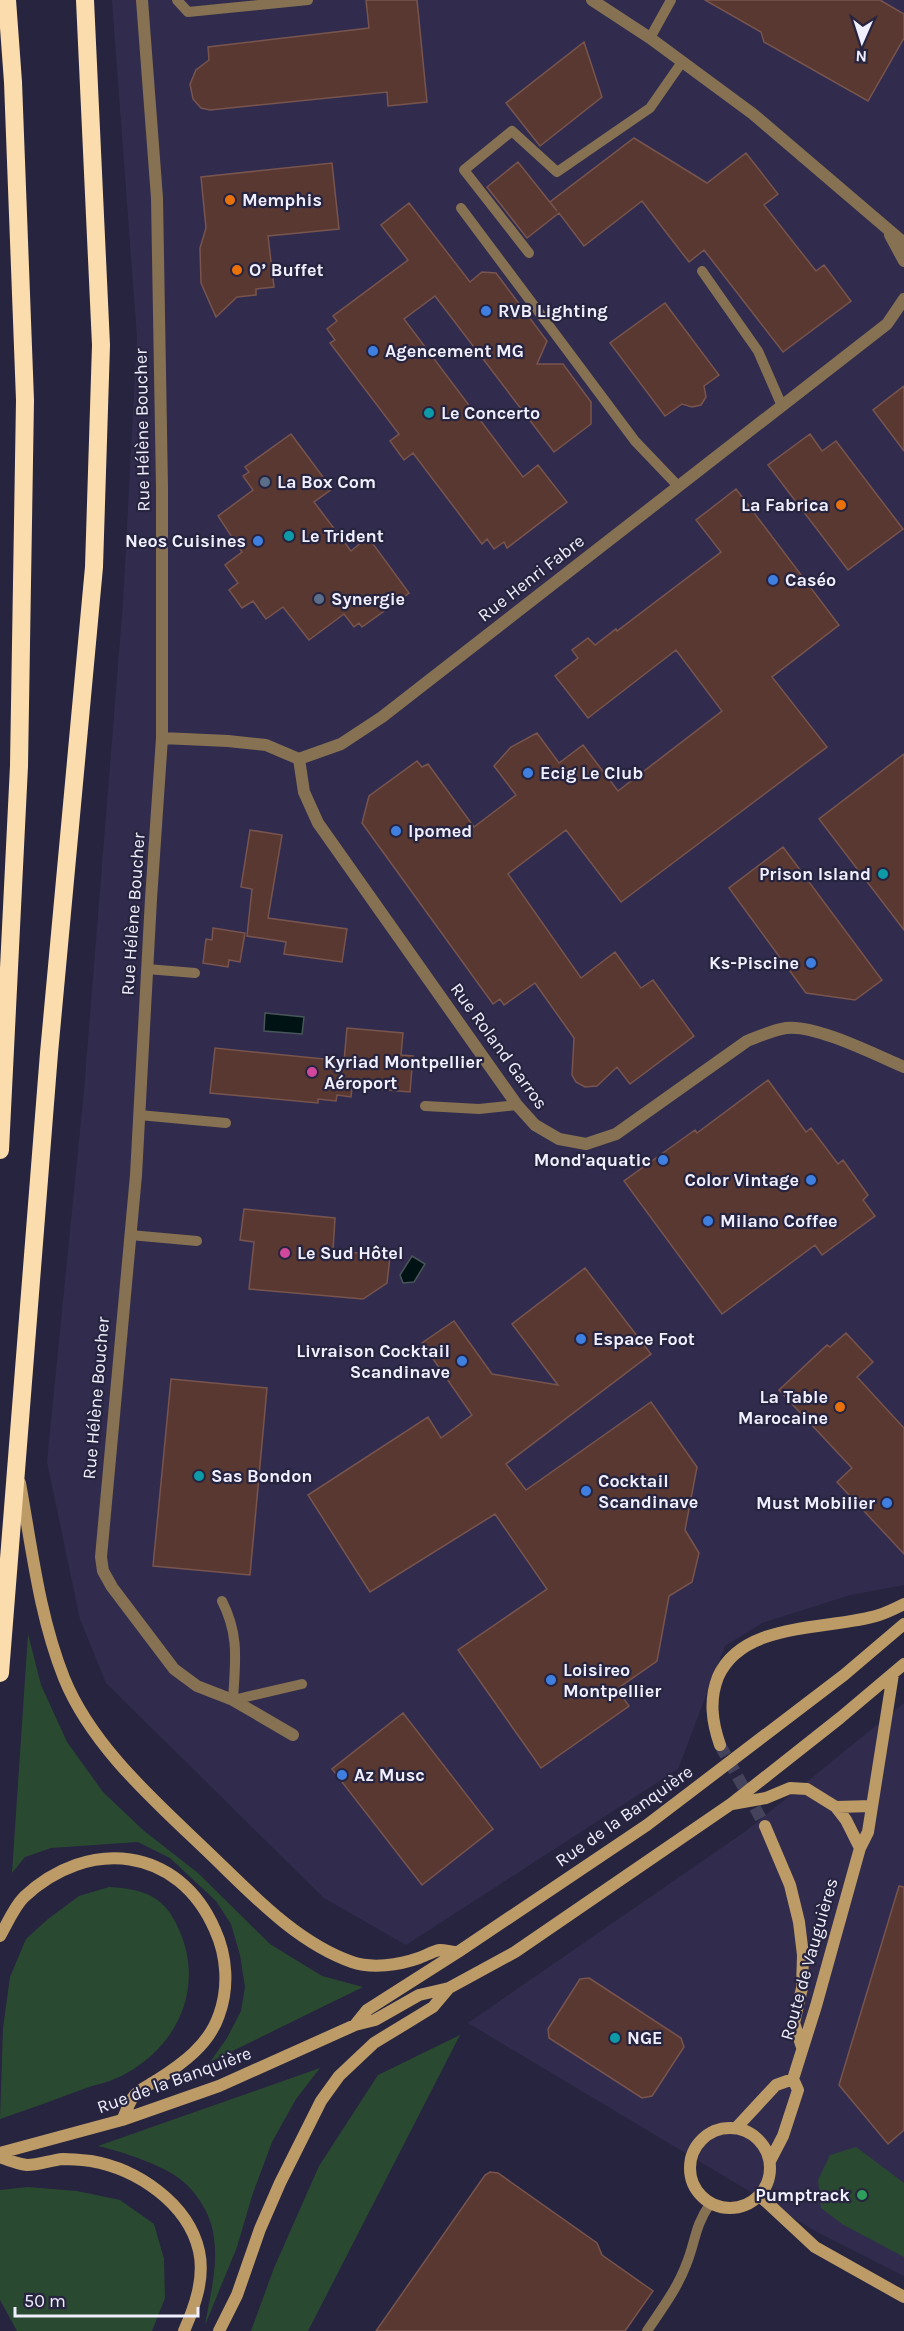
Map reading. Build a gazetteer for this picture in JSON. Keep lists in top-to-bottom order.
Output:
{
  "streets": {
    "main road": ["Rue de la Banquière", "Route de Vauguières"],
    "street": ["Rue Hélène Boucher", "Rue Henri Fabre", "Rue Roland Garros"]
  },
  "crossings": [
    ["Rue Henri Fabre", "Rue Roland Garros"],
    ["Rue de la Banquière", "Route de Vauguières"]
  ],
  "places": [
    "Memphis",
    "O’ Buffet",
    "RVB Lighting",
    "Agencement MG",
    "Le Concerto",
    "La Box Com",
    "La Fabrica",
    "Le Trident",
    "Neos Cuisines",
    "Caséo",
    "Synergie",
    "Ecig Le Club",
    "Ipomed",
    "Prison Island",
    "Ks-Piscine",
    "Kyriad Montpellier Aéroport",
    "Mond'aquatic",
    "Color Vintage",
    "Milano Coffee",
    "Le Sud Hôtel",
    "Espace Foot",
    "Livraison Cocktail Scandinave",
    "La Table Marocaine",
    "Sas Bondon",
    "Cocktail Scandinave",
    "Must Mobilier",
    "Loisireo Montpellier",
    "Az Musc",
    "NGE",
    "Pumptrack"
  ],
  "scale_bar": "50 m",
  "north": "bottom"
}
